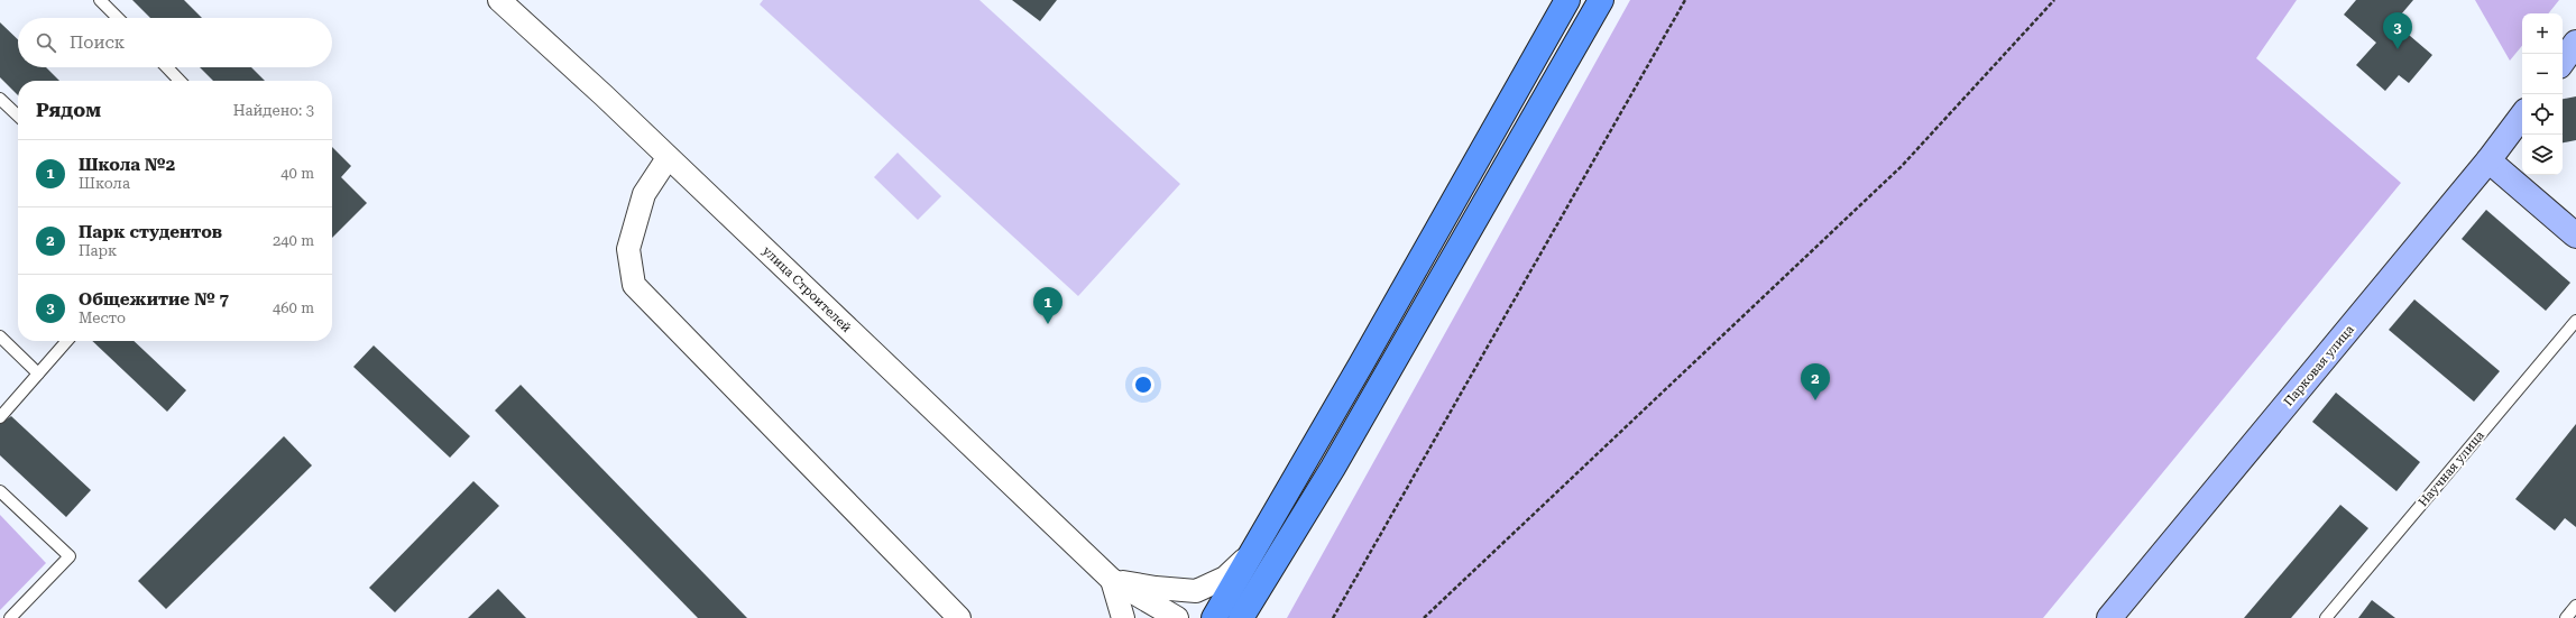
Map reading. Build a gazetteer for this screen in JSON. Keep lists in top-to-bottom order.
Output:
{
  "streets": {
    "street": ["улица Строителей", "Парковая улица"],
    "lane": ["Научная улица"]
  },
  "page": {
    "pins": ["3", "1", "2"],
    "map_buttons": ["+", "−"],
    "search": "Поиск",
    "heading": ["Рядом", "Найдено: 3"],
    "list": [
      {
        "mark": "1",
        "name": "Школа №2",
        "note": "Школа",
        "value": "40 m"
      },
      {
        "mark": "2",
        "name": "Парк студентов",
        "note": "Парк",
        "value": "240 m"
      },
      {
        "mark": "3",
        "name": "Общежитие № 7",
        "note": "Место",
        "value": "460 m"
      }
    ]
  }
}
